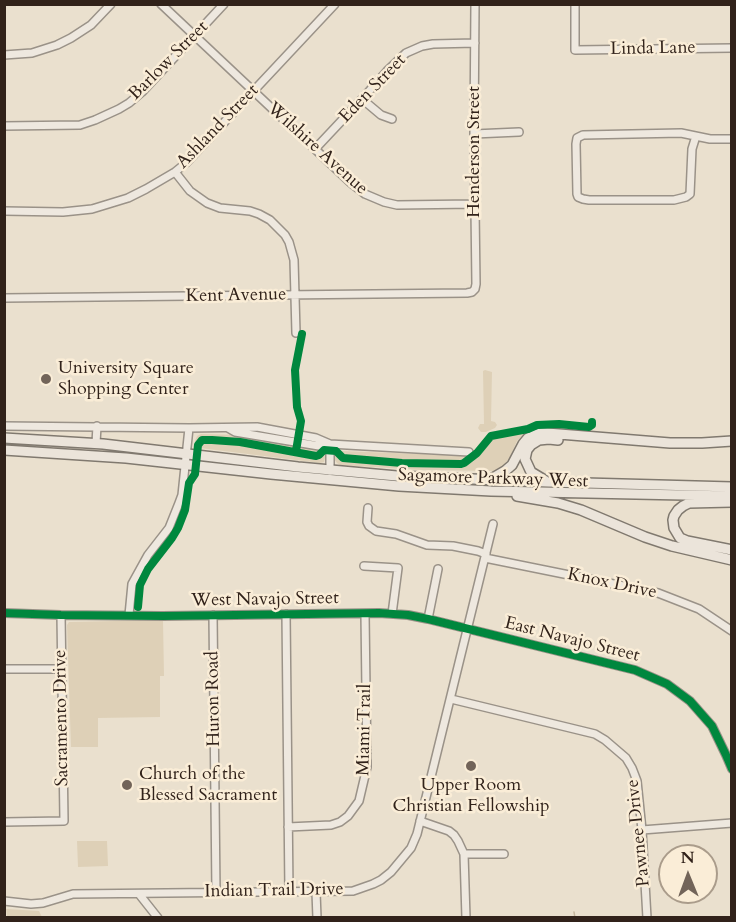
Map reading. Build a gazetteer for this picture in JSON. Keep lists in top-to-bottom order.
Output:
{
  "streets": {
    "highway": ["Sagamore Parkway West"],
    "street": [
      "Linda Lane",
      "Barlow Street",
      "Eden Street",
      "Ashland Street",
      "Wilshire Avenue",
      "Henderson Street",
      "Kent Avenue",
      "Knox Drive",
      "West Navajo Street",
      "East Navajo Street",
      "Huron Road",
      "Sacramento Drive",
      "Miami Trail",
      "Pawnee Drive",
      "Indian Trail Drive"
    ]
  },
  "crossings": [
    ["Barlow Street", "Wilshire Avenue"],
    ["Eden Street", "Wilshire Avenue"],
    ["Eden Street", "Henderson Street"],
    ["Ashland Street", "Wilshire Avenue"],
    ["Wilshire Avenue", "Henderson Street"],
    ["Henderson Street", "Kent Avenue"],
    ["Knox Drive", "Indian Trail Drive"],
    ["West Navajo Street", "East Navajo Street"],
    ["West Navajo Street", "Huron Road"],
    ["West Navajo Street", "Sacramento Drive"],
    ["West Navajo Street", "Miami Trail"],
    ["West Navajo Street", "Indian Trail Drive"],
    ["East Navajo Street", "Indian Trail Drive"],
    ["Huron Road", "Indian Trail Drive"],
    ["Pawnee Drive", "Indian Trail Drive"]
  ],
  "places": ["University Square Shopping Center", "Upper Room Christian Fellowship", "Church of the Blessed Sacrament"],
  "north": "top"
}
